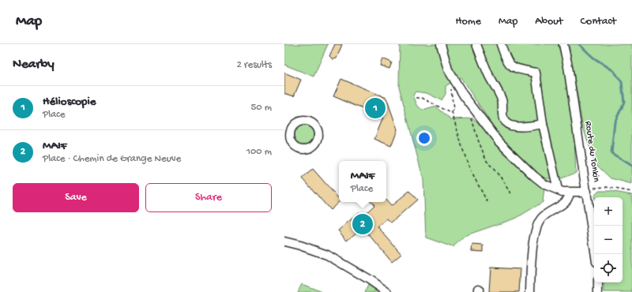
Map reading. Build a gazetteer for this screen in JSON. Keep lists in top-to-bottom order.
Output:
{
  "streets": {
    "street": ["Route du Tonkin"]
  },
  "page": {
    "header": "Map",
    "nav": [
      "Home",
      "Map",
      "About",
      "Contact"
    ],
    "heading": ["Nearby", "2 results"],
    "list": [
      {
        "mark": "1",
        "name": "Hélioscopie",
        "note": "Place",
        "value": "50 m"
      },
      {
        "mark": "2",
        "name": "MAIF",
        "note": "Place · Chemin de Grange Neuve",
        "value": "100 m"
      }
    ],
    "pins": ["1", "2"],
    "popup": ["MAIF", "Place"],
    "buttons": ["Save", "Share"],
    "map_buttons": ["+", "−"]
  }
}
